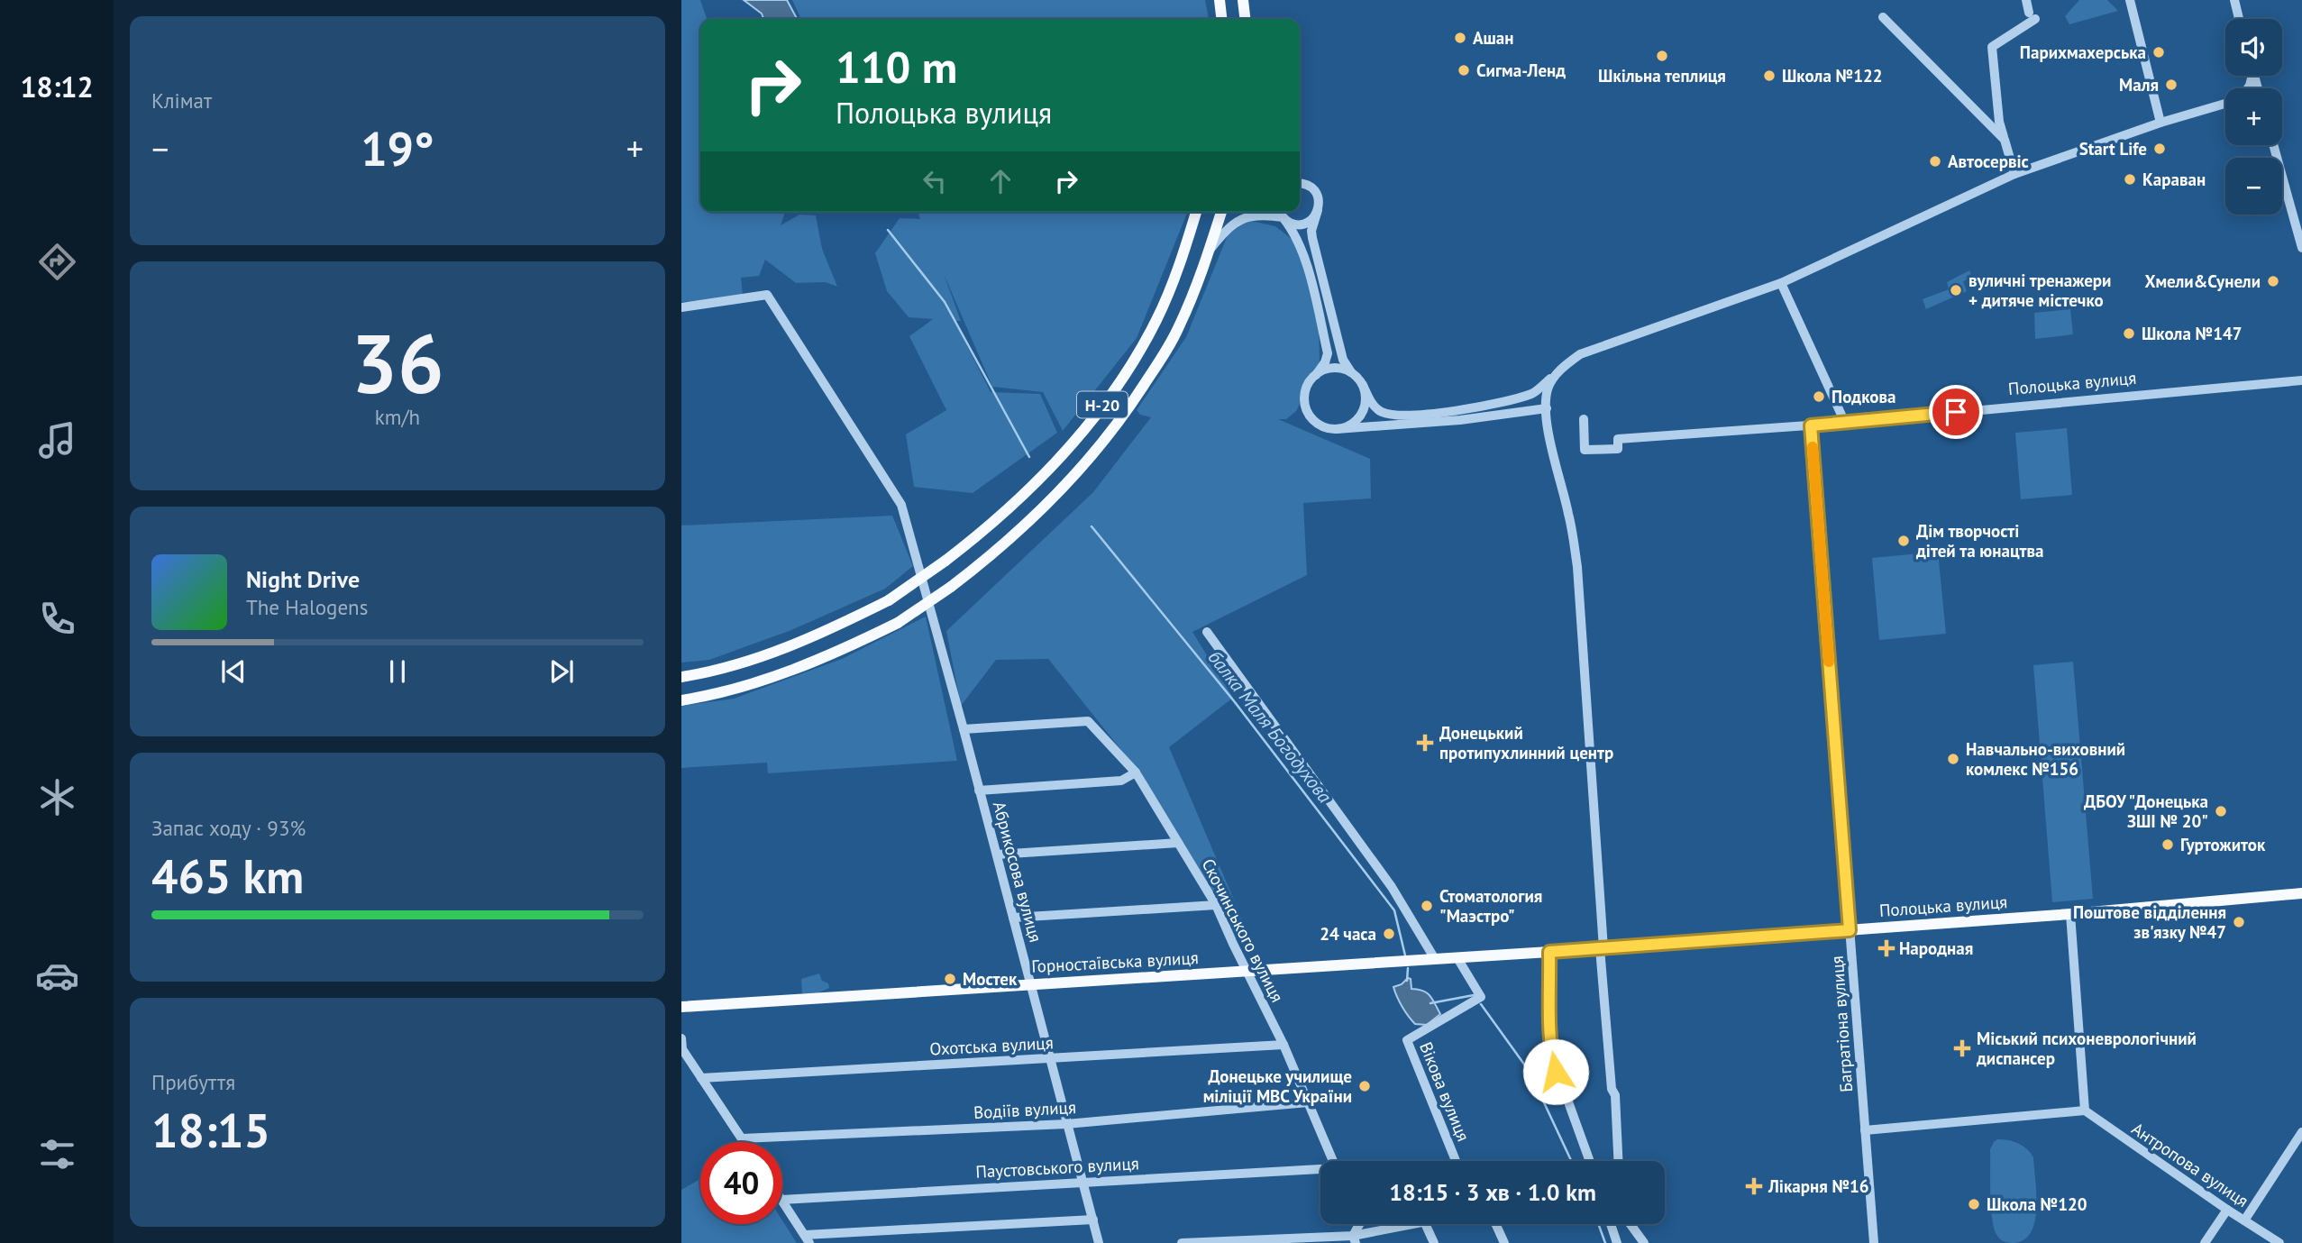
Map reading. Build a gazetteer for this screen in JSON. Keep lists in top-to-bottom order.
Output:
{
  "streets": {
    "main road": ["Полоцька вулиця", "Н-20", "Горностаївська вулиця"],
    "street": [
      "Абрикосова вулиця",
      "Скочинського вулиця",
      "Багратіона вулиця",
      "Охотська вулиця",
      "Вікова вулиця",
      "Водіїв вулиця",
      "Антропова вулиця",
      "Паустовського вулиця"
    ]
  },
  "crossings": [
    ["Полоцька вулиця", "Горностаївська вулиця"],
    ["Полоцька вулиця", "Багратіона вулиця"],
    ["Абрикосова вулиця", "Скочинського вулиця"],
    ["Абрикосова вулиця", "Горностаївська вулиця"],
    ["Абрикосова вулиця", "Охотська вулиця"],
    ["Абрикосова вулиця", "Водіїв вулиця"],
    ["Абрикосова вулиця", "Паустовського вулиця"],
    ["Скочинського вулиця", "Горностаївська вулиця"],
    ["Скочинського вулиця", "Охотська вулиця"],
    ["Скочинського вулиця", "Водіїв вулиця"],
    ["Горностаївська вулиця", "Вікова вулиця"]
  ],
  "water": ["балка Маля Богодухова"],
  "places": {
    "other": [
      "Ашан",
      "Парихмахерська",
      "Шкільна теплиця",
      "Сигма-Ленд",
      "Школа №122",
      "Маля",
      "Start Life",
      "Автосервіс",
      "Караван",
      "Хмели&Сунели",
      "вуличні тренажери + дитяче містечко",
      "Школа №147",
      "Подкова",
      "Дім творчості дітей та юнацтва",
      "Навчально-виховний комлекс №156",
      "ДБОУ \"Донецька ЗШІ № 20\"",
      "Гуртожиток",
      "Стоматология \"Маэстро\"",
      "Поштове відділення зв'язку №47",
      "24 часа",
      "Мостек",
      "Донецьке училище міліції МВС України",
      "Школа №120"
    ],
    "health": [
      "Донецький протипухлинний центр",
      "Народная",
      "Міський психоневрологічний диспансер",
      "Лікарня №16"
    ]
  },
  "page": {
    "tabs": "18:12",
    "tile": [
      "Клімат",
      ["36", "km/h"],
      ["Запас ходу · 93%", "465 km"],
      ["Прибуття", "18:15"]
    ],
    "map_buttons": ["+", "−"],
    "turn": ["110 m", "Полоцька вулиця"],
    "heat": ["−", "19°", "+"],
    "song": ["Night Drive", "The Halogens"],
    "limit": "40",
    "trip": "18:15 · 3 хв · 1.0 km"
  }
}
